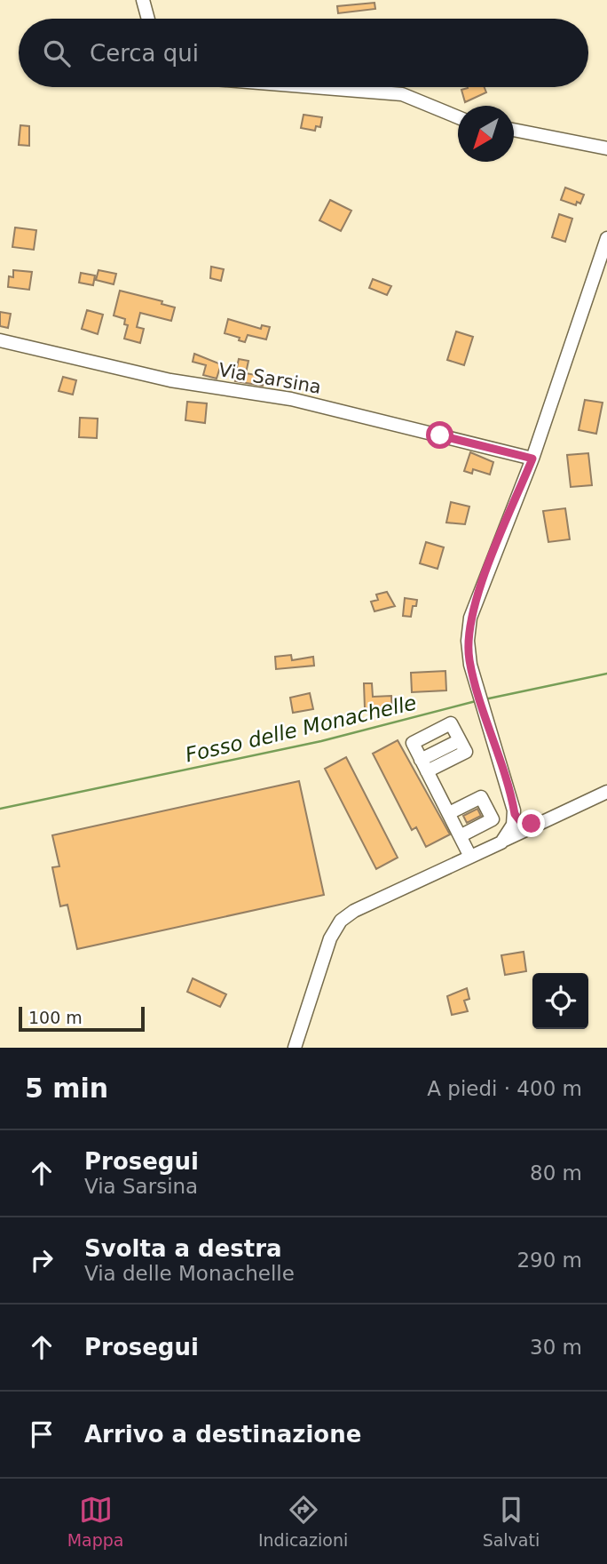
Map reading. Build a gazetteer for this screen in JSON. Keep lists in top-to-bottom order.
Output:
{
  "streets": {
    "street": ["Via Sarsina"]
  },
  "water": ["Fosso delle Monachelle"],
  "scale_bar": "100 m",
  "north": "bottom left",
  "page": {
    "search": "Cerca qui",
    "scale": "100 m",
    "heading": ["5 min", "A piedi · 400 m"],
    "list": [
      ["Prosegui", "Via Sarsina", "80 m"],
      ["Svolta a destra", "Via delle Monachelle", "290 m"],
      ["Prosegui", "30 m"],
      "Arrivo a destinazione"
    ],
    "nav": ["Mappa", "Indicazioni", "Salvati"]
  }
}
